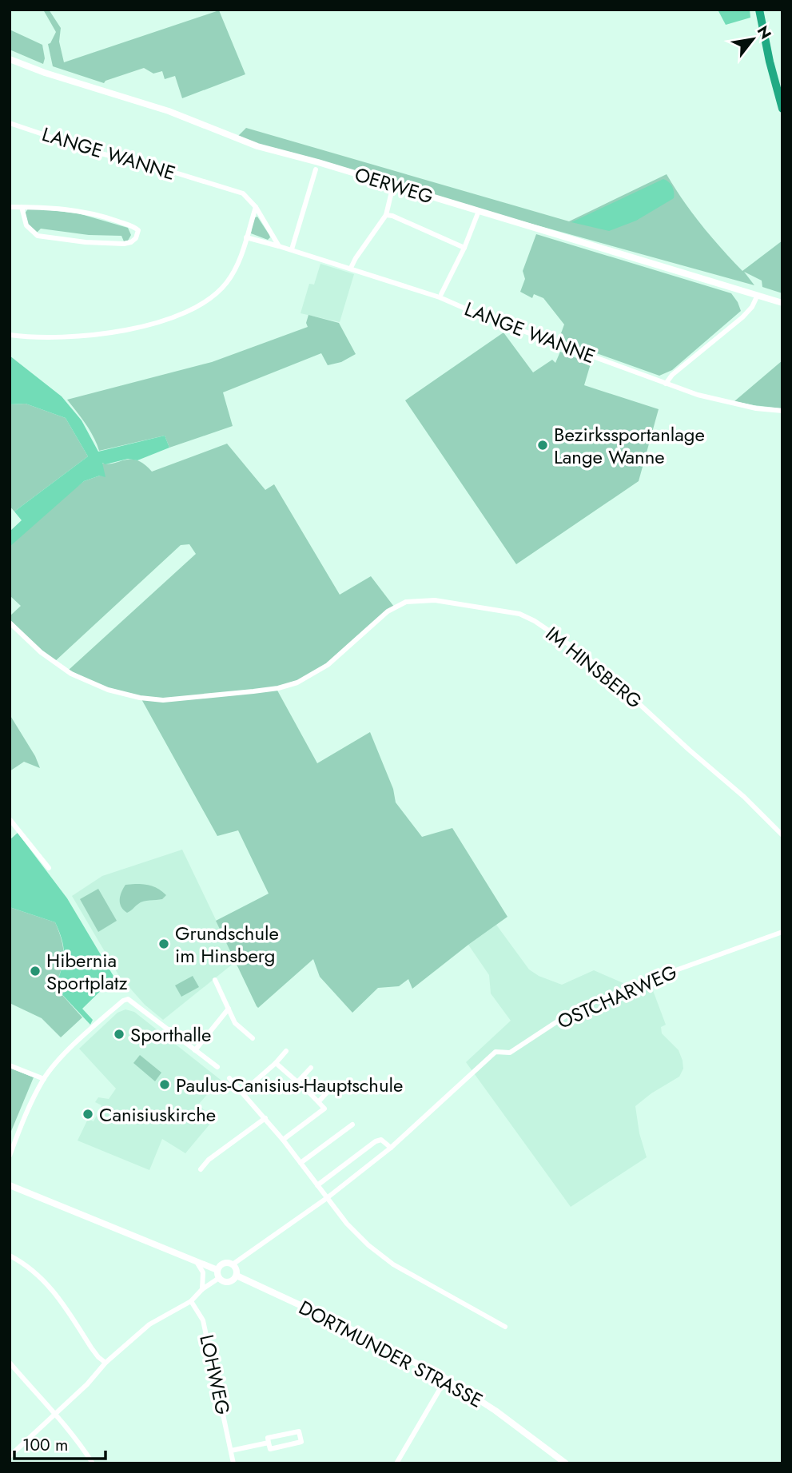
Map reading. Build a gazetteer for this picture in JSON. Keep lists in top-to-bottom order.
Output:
{
  "streets": {
    "main road": ["OERWEG", "DORTMUNDER STRASSE"],
    "street": [
      "LANGE WANNE",
      "IM HINSBERG",
      "OSTCHARWEG",
      "LOHWEG"
    ]
  },
  "crossings": [
    ["OSTCHARWEG", "DORTMUNDER STRASSE"]
  ],
  "places": [
    "Bezirkssportanlage Lange Wanne",
    "Grundschule im Hinsberg",
    "Hibernia Sportplatz",
    "Sporthalle",
    "Paulus-Canisius-Hauptschule",
    "Canisiuskirche"
  ],
  "scale_bar": "100 m",
  "north": "top right"
}
